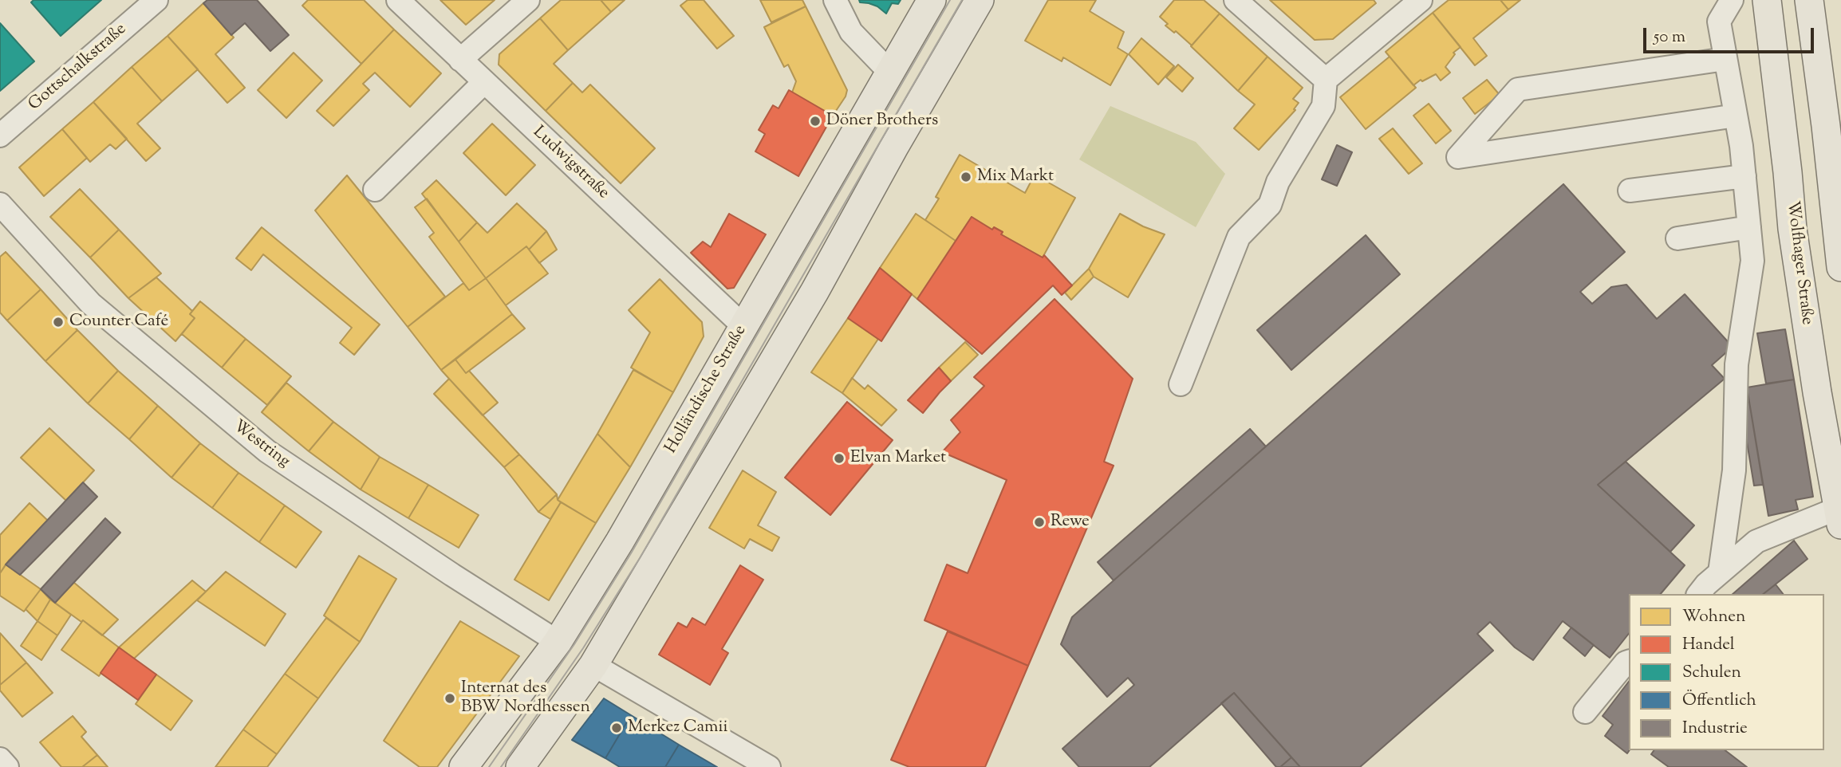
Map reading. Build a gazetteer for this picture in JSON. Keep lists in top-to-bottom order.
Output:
{
  "streets": {
    "main road": ["Wolfhager Straße", "Holländische Straße"],
    "street": ["Gottschalkstraße", "Ludwigstraße", "Westring"]
  },
  "crossings": [
    ["Ludwigstraße", "Holländische Straße"],
    ["Holländische Straße", "Westring"]
  ],
  "places": [
    "Döner Brothers",
    "Mix Markt",
    "Counter Café",
    "Elvan Market",
    "Rewe",
    "Internat des BBW Nordhessen",
    "Merkez Camii"
  ],
  "legend": [
    "Wohnen",
    "Handel",
    "Schulen",
    "Öffentlich",
    "Industrie"
  ],
  "scale_bar": "50 m"
}
